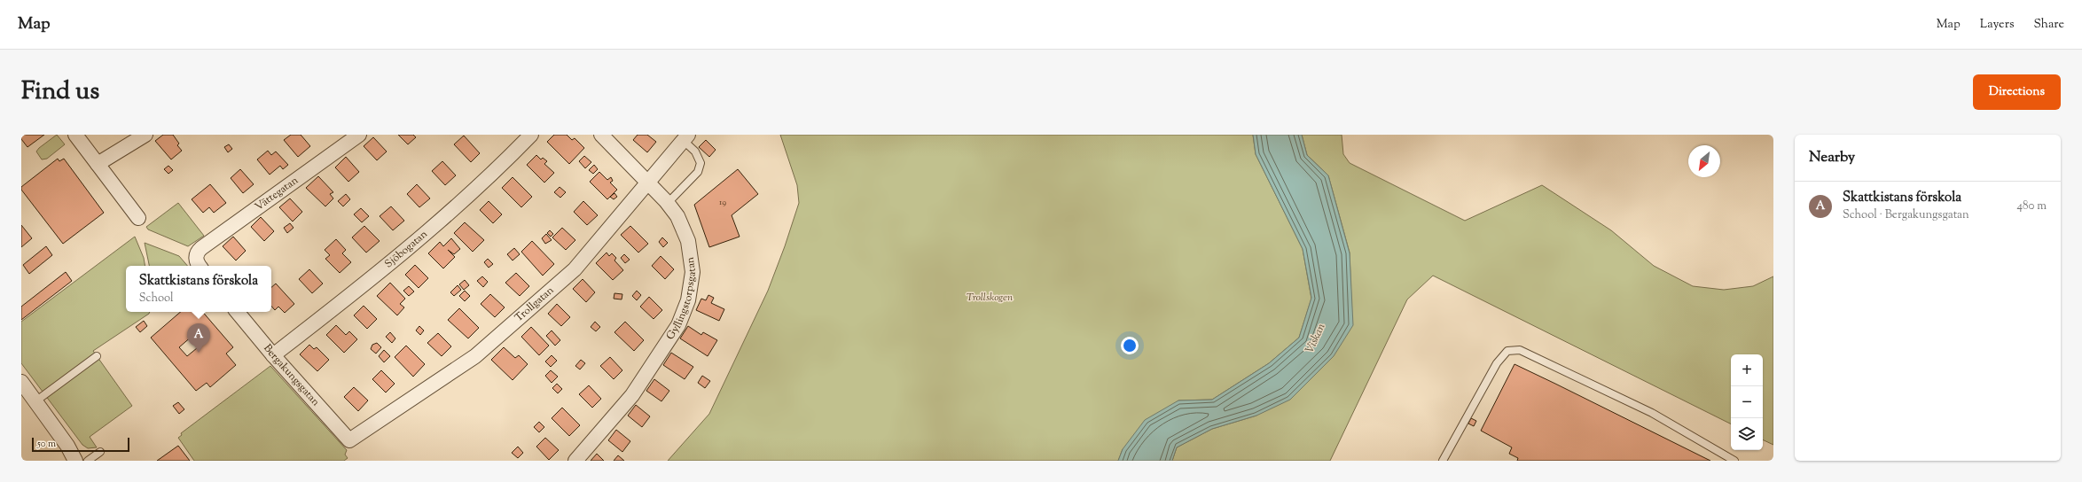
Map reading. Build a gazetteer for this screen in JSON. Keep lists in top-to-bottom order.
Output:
{
  "streets": {
    "street": [
      "Vättegatan",
      "Sjöbogatan",
      "Gyllingstorpsgatan",
      "Trollgatan",
      "Bergakungsgatan"
    ]
  },
  "crossings": [
    ["Sjöbogatan", "Bergakungsgatan"],
    ["Gyllingstorpsgatan", "Trollgatan"],
    ["Trollgatan", "Bergakungsgatan"]
  ],
  "water": ["Viskan"],
  "parks": ["Trollskogen"],
  "house_numbers": ["19"],
  "scale_bar": "50 m",
  "north": "bottom left",
  "page": {
    "header": "Map",
    "nav": ["Map", "Layers", "Share"],
    "title": "Find us",
    "buttons": "Directions",
    "heading": "Nearby",
    "list": [
      {
        "mark": "A",
        "name": "Skattkistans förskola",
        "note": "School · Bergakungsgatan",
        "value": "480 m"
      }
    ],
    "popup": ["Skattkistans förskola", "School"],
    "pins": "A",
    "map_buttons": ["+", "−"],
    "scale": "50 m"
  }
}
